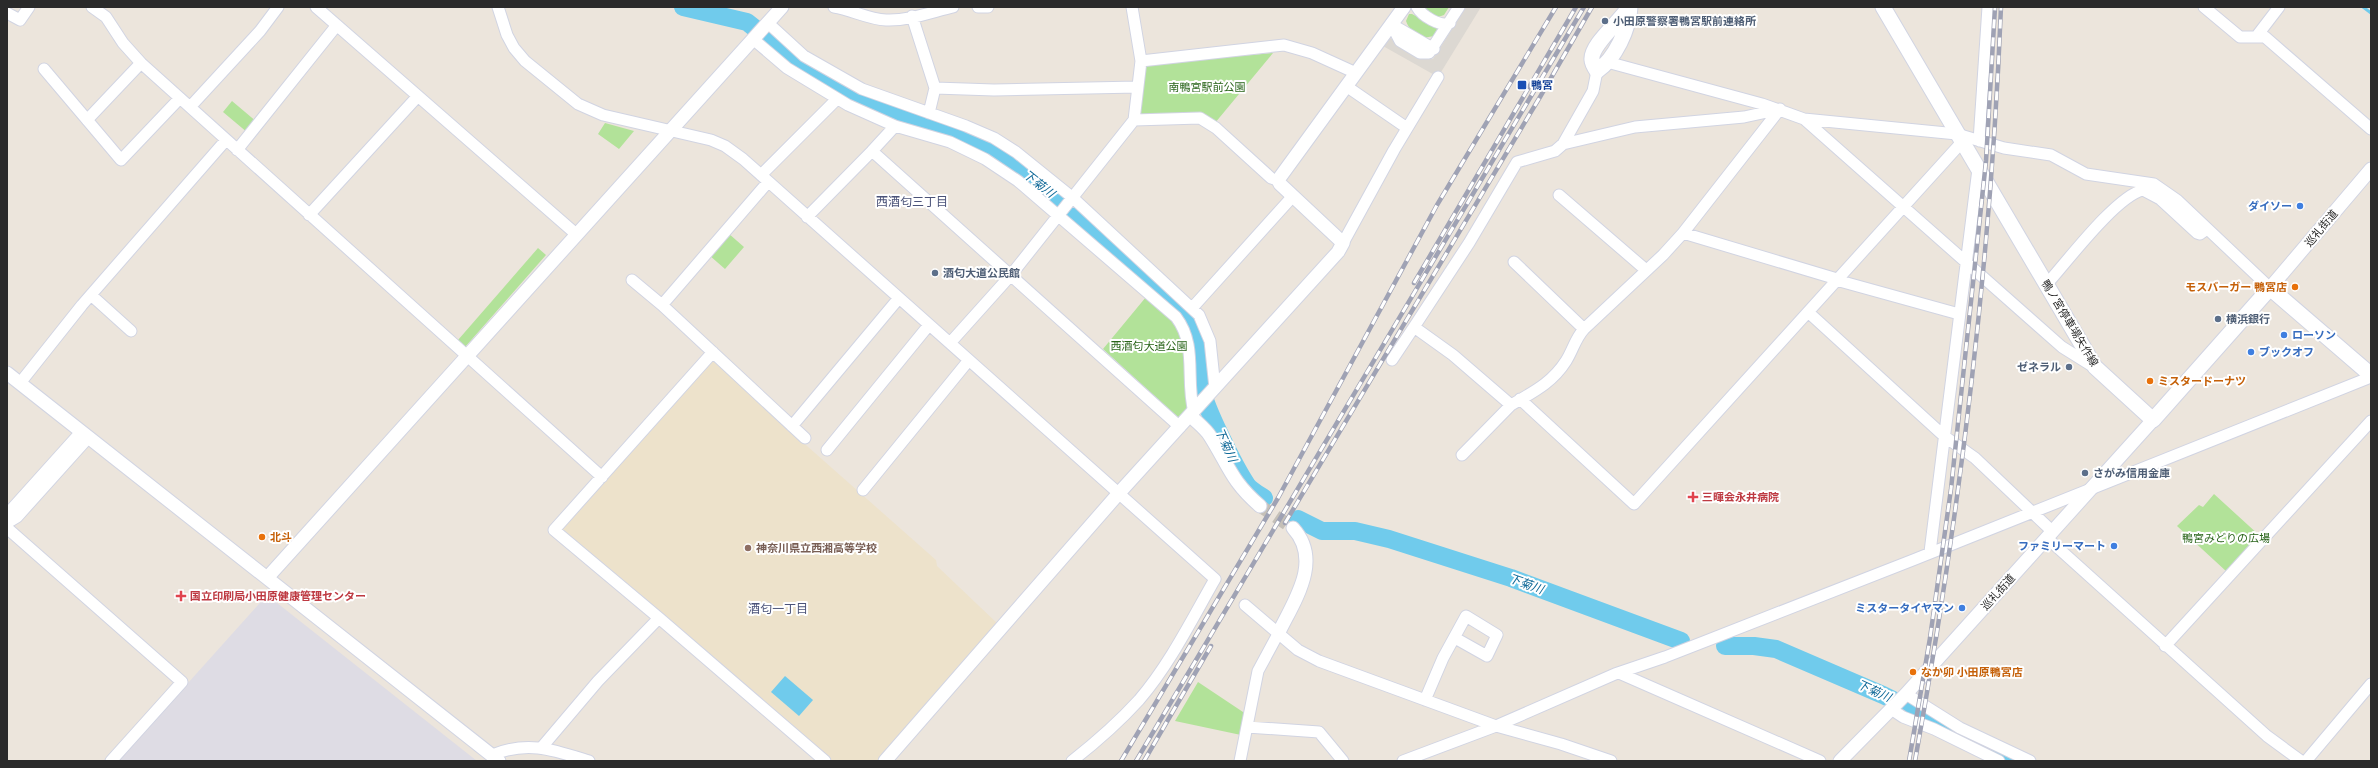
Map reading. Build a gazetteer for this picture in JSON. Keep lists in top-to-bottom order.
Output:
{
  "streets": {
    "main road": ["鴨ノ宮停車場矢作線"],
    "street": ["巡礼街道"]
  },
  "crossings": [
    ["巡礼街道", "鴨ノ宮停車場矢作線"]
  ],
  "districts": ["西酒匂三丁目", "酒匂一丁目"],
  "water": ["下菊川"],
  "parks": ["南鴨宮駅前公園", "西酒匂大道公園", "鴨宮みどりの広場"],
  "places": {
    "other": [
      "小田原警察署鴨宮駅前連絡所",
      "ダイソー",
      "酒匂大道公民館",
      "モスバーガー 鴨宮店",
      "横浜銀行",
      "ローソン",
      "ブックオフ",
      "ゼネラル",
      "ミスタードーナツ",
      "さがみ信用金庫",
      "北斗",
      "ファミリーマート",
      "神奈川県立西湘高等学校",
      "ミスタータイヤマン",
      "なか卯 小田原鴨宮店"
    ],
    "transit": ["鴨宮"],
    "health": ["三暉会永井病院", "国立印刷局小田原健康管理センター"]
  }
}
